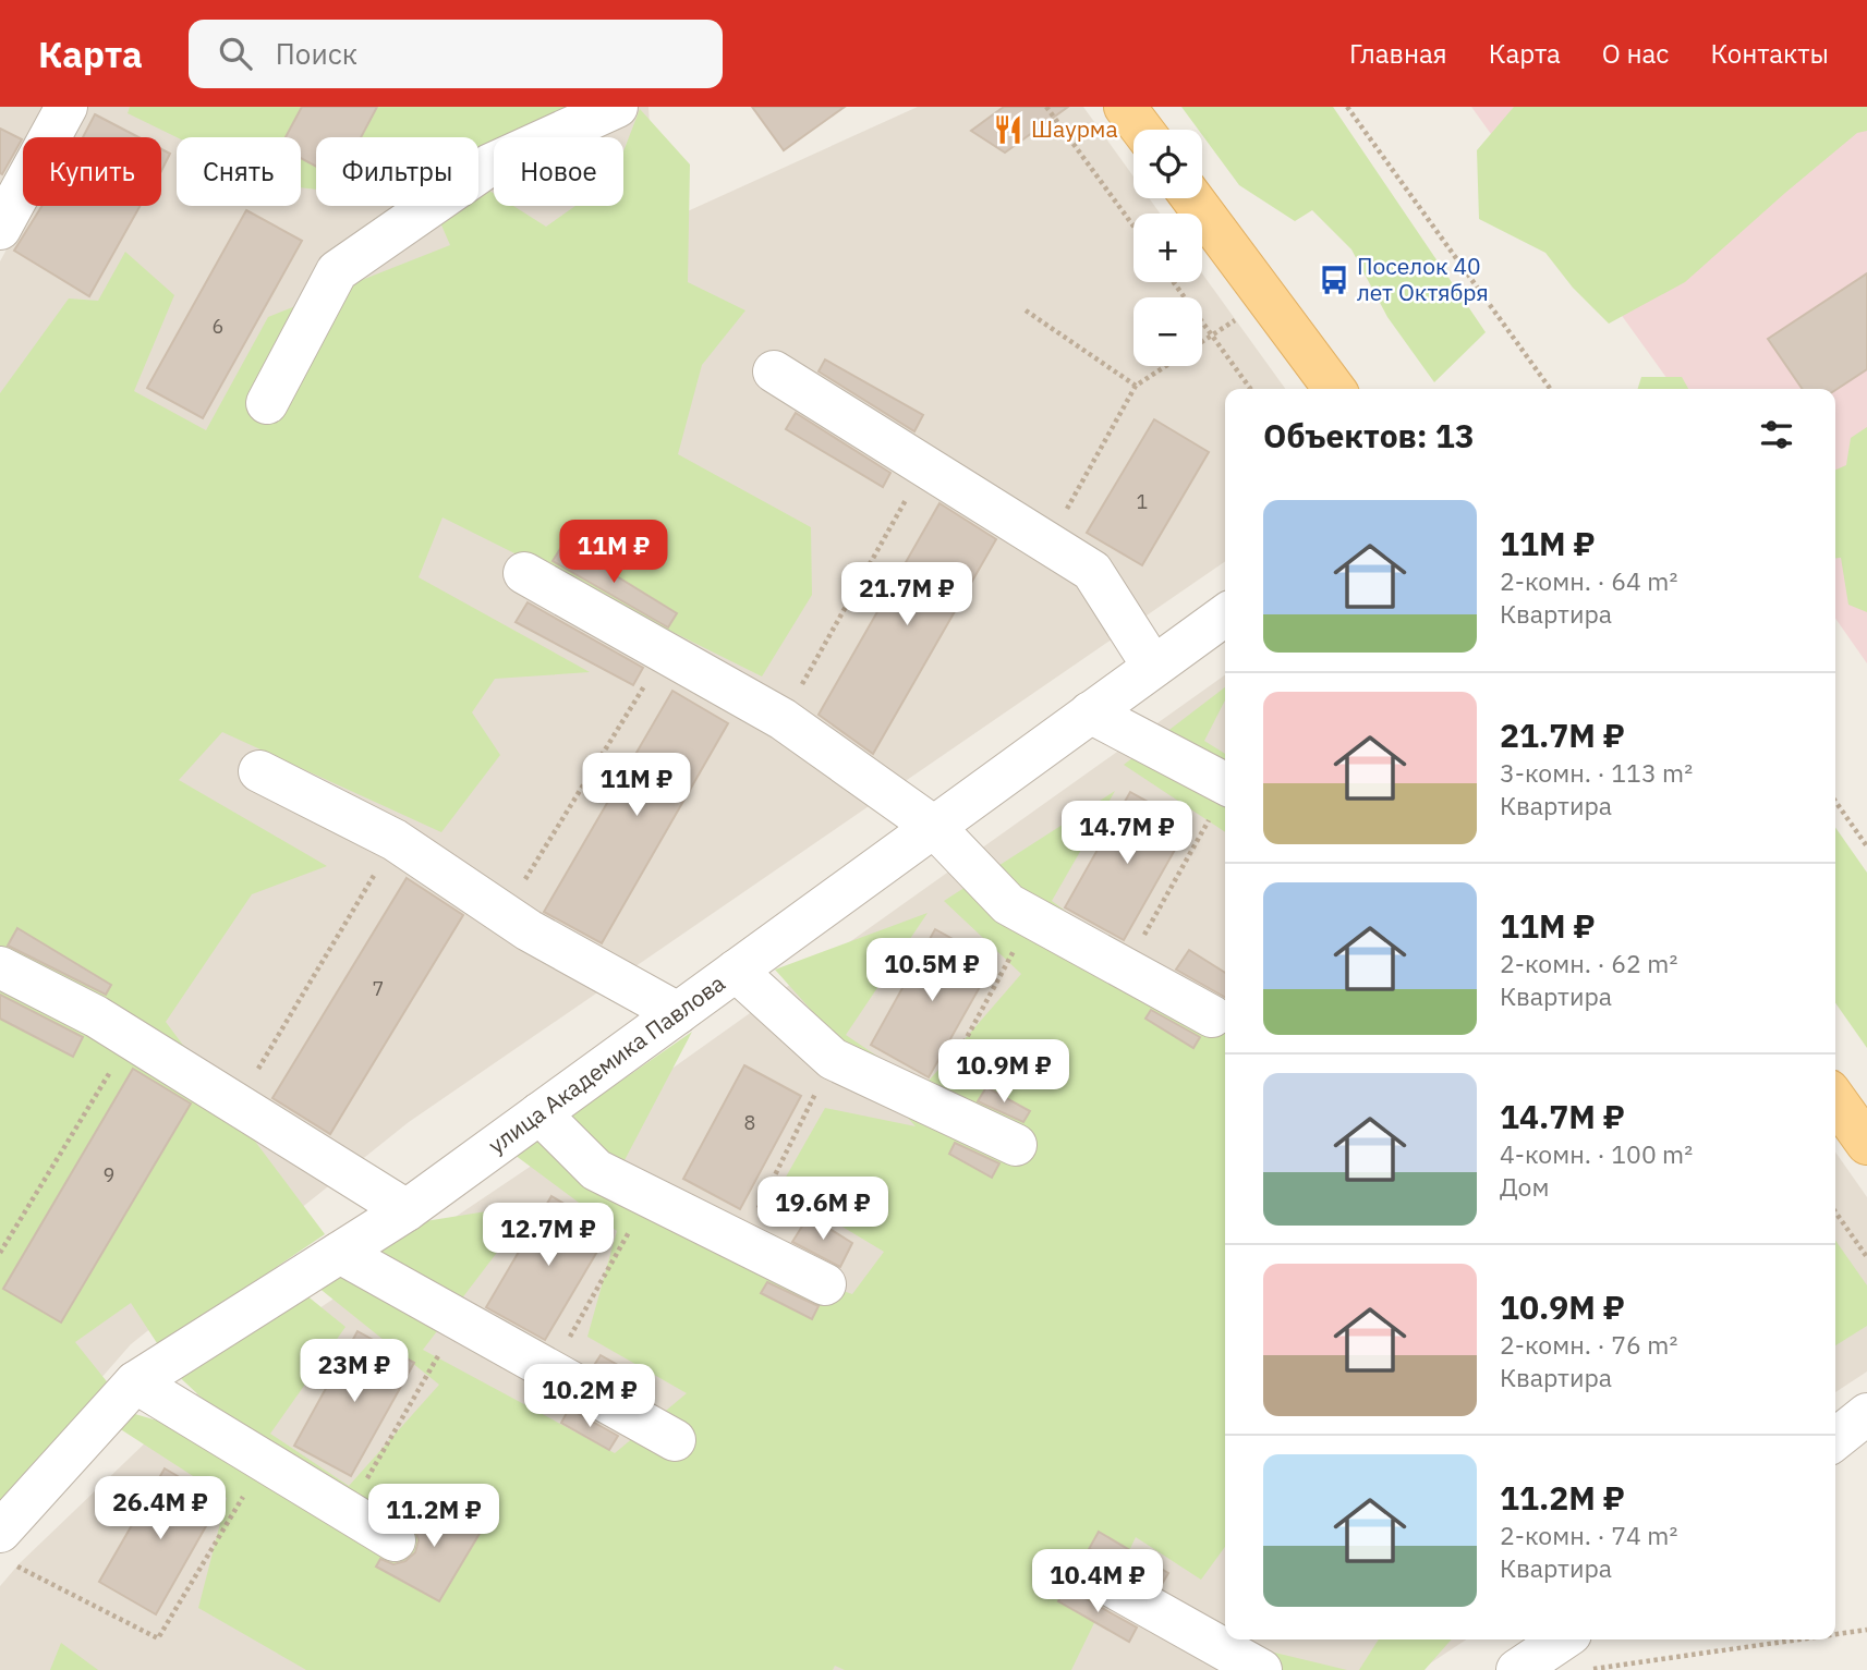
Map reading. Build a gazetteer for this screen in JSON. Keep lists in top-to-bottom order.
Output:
{
  "streets": {
    "street": ["улица Академика Павлова"]
  },
  "places": {
    "restaurant": ["Шаурма"],
    "bus stop": ["Поселок 40 лет Октября"]
  },
  "house_numbers": [
    "6",
    "1",
    "7",
    "8",
    "9"
  ],
  "page": {
    "header": "Карта",
    "search": "Поиск",
    "nav": [
      "Главная",
      "Карта",
      "О нас",
      "Контакты"
    ],
    "map_buttons": ["+", "−"],
    "chip": [
      "Купить",
      "Снять",
      "Фильтры",
      "Новое"
    ],
    "heading": "Объектов: 13",
    "list": [
      {
        "name": "11M ₽",
        "note": "2-комн. · 64 m² · Квартира"
      },
      {
        "name": "21.7M ₽",
        "note": "3-комн. · 113 m² · Квартира"
      },
      {
        "name": "11M ₽",
        "note": "2-комн. · 62 m² · Квартира"
      },
      {
        "name": "14.7M ₽",
        "note": "4-комн. · 100 m² · Дом"
      },
      {
        "name": "10.9M ₽",
        "note": "2-комн. · 76 m² · Квартира"
      },
      {
        "name": "11.2M ₽",
        "note": "2-комн. · 74 m² · Квартира"
      }
    ],
    "price": [
      "11M ₽",
      "21.7M ₽",
      "11M ₽",
      "14.7M ₽",
      "10.5M ₽",
      "10.9M ₽",
      "19.6M ₽",
      "12.7M ₽",
      "23M ₽",
      "10.2M ₽",
      "26.4M ₽",
      "11.2M ₽",
      "10.4M ₽"
    ]
  }
}
